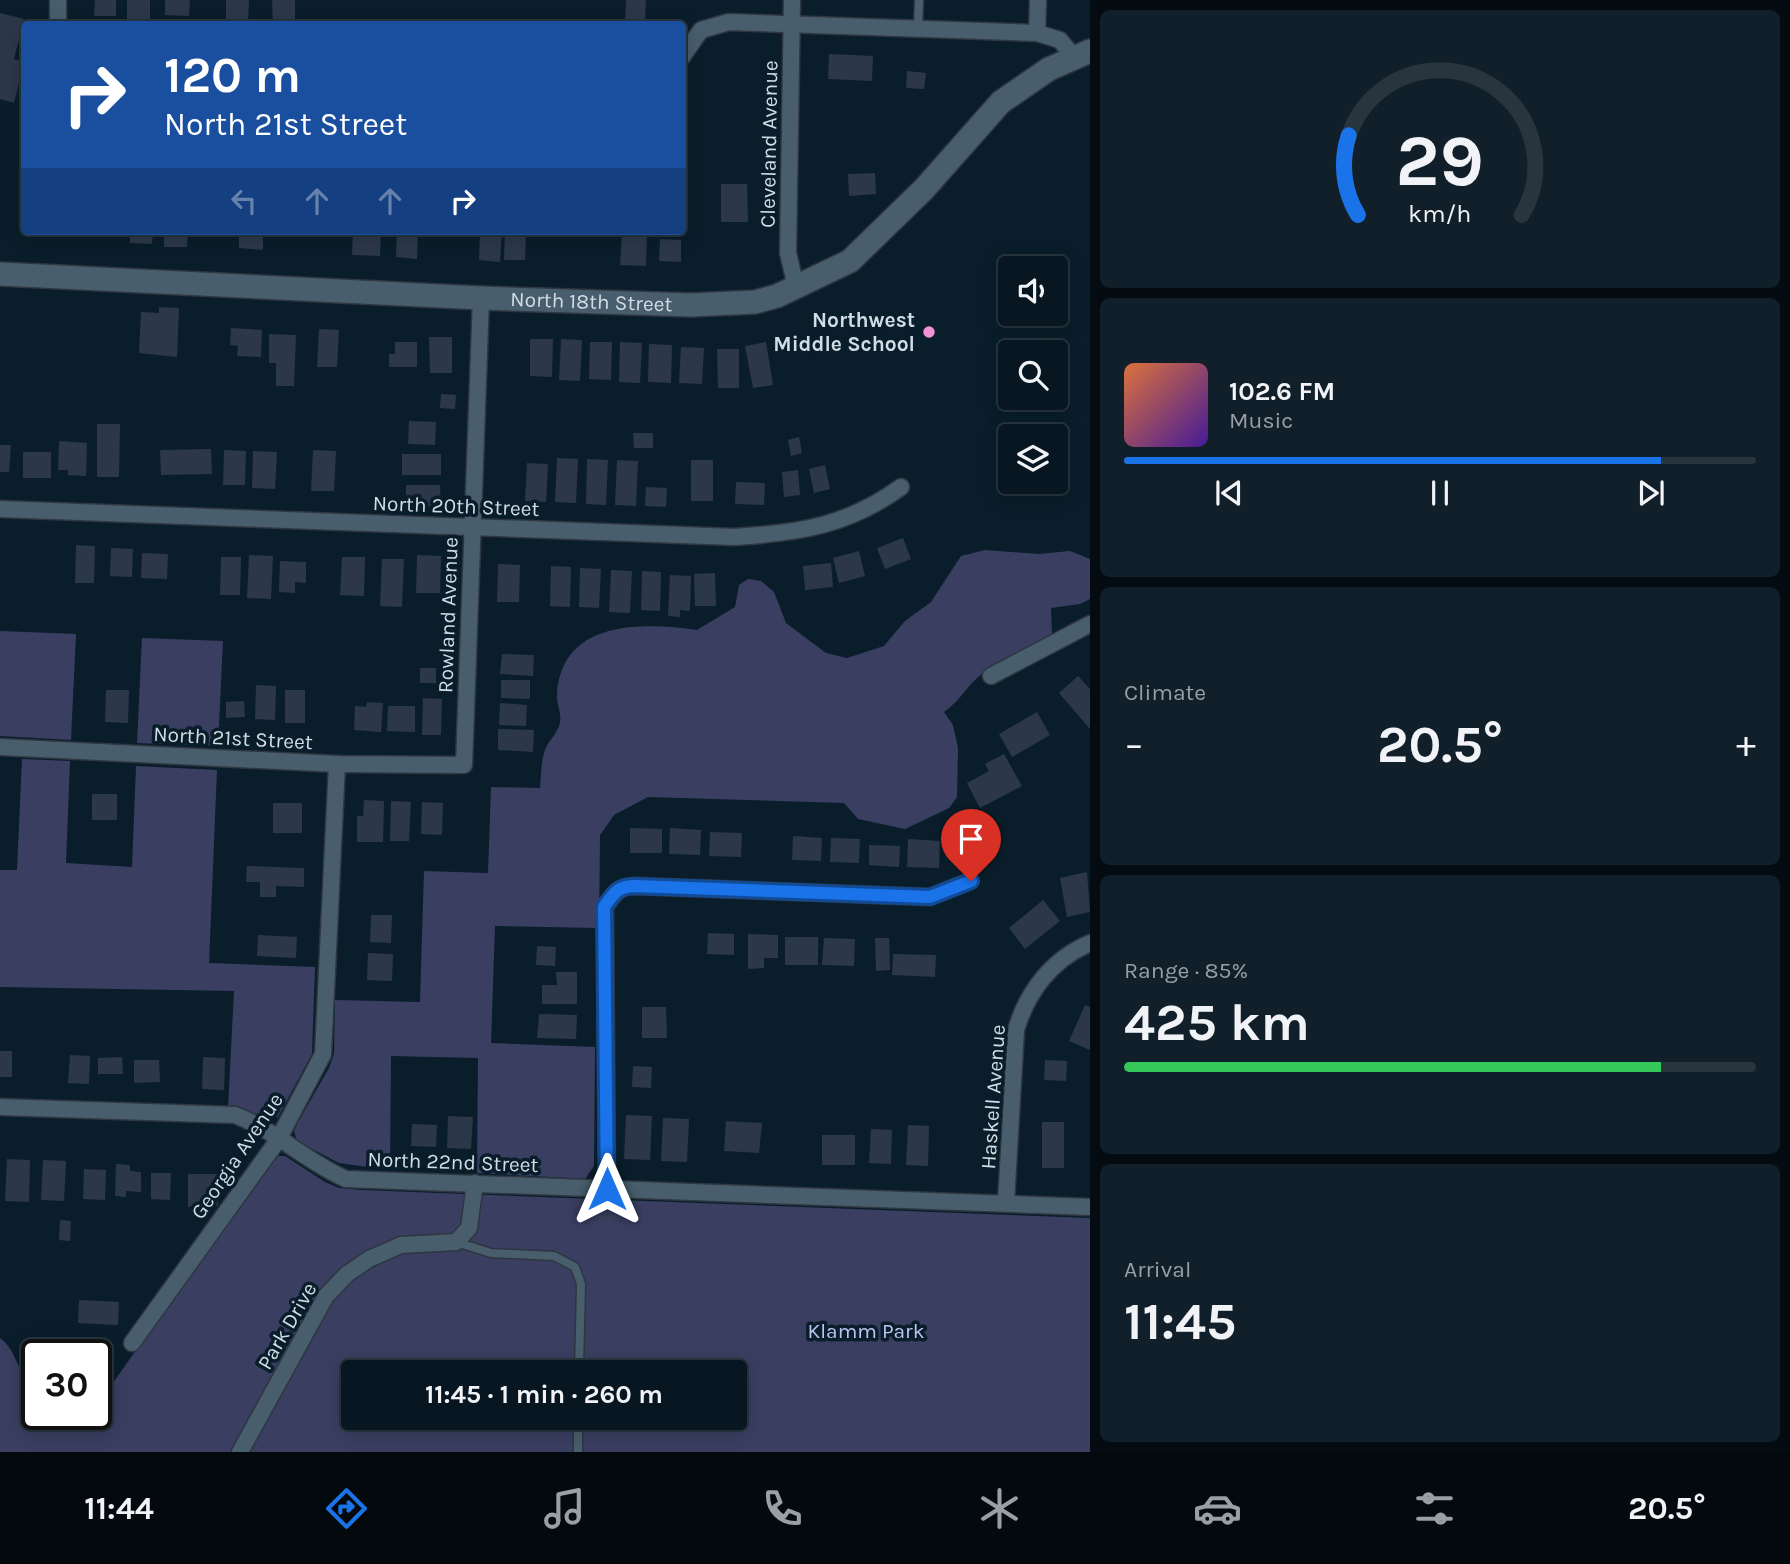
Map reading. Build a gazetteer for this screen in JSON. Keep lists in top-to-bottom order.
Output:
{
  "streets": {
    "main road": ["North 18th Street"],
    "street": [
      "Cleveland Avenue",
      "North 20th Street",
      "Rowland Avenue",
      "North 21st Street",
      "Haskell Avenue",
      "Georgia Avenue",
      "North 22nd Street",
      "Park Drive"
    ]
  },
  "crossings": [
    ["Cleveland Avenue", "North 18th Street"],
    ["North 18th Street", "Rowland Avenue"],
    ["North 20th Street", "Rowland Avenue"],
    ["Rowland Avenue", "North 21st Street"],
    ["North 21st Street", "Georgia Avenue"],
    ["Haskell Avenue", "North 22nd Street"],
    ["Georgia Avenue", "North 22nd Street"]
  ],
  "parks": ["Klamm Park"],
  "places": ["Northwest Middle School"],
  "page": {
    "turn": ["120 m", "North 21st Street"],
    "song": ["102.6 FM", "Music"],
    "tile": [
      "Climate",
      ["Range · 85%", "425 km"],
      ["Arrival", "11:45"]
    ],
    "heat": ["−", "20.5°", "+"],
    "limit": "30",
    "trip": "11:45 · 1 min · 260 m",
    "tabs": ["11:44", "20.5°"],
    "gauge": ["29", "km/h"]
  }
}
